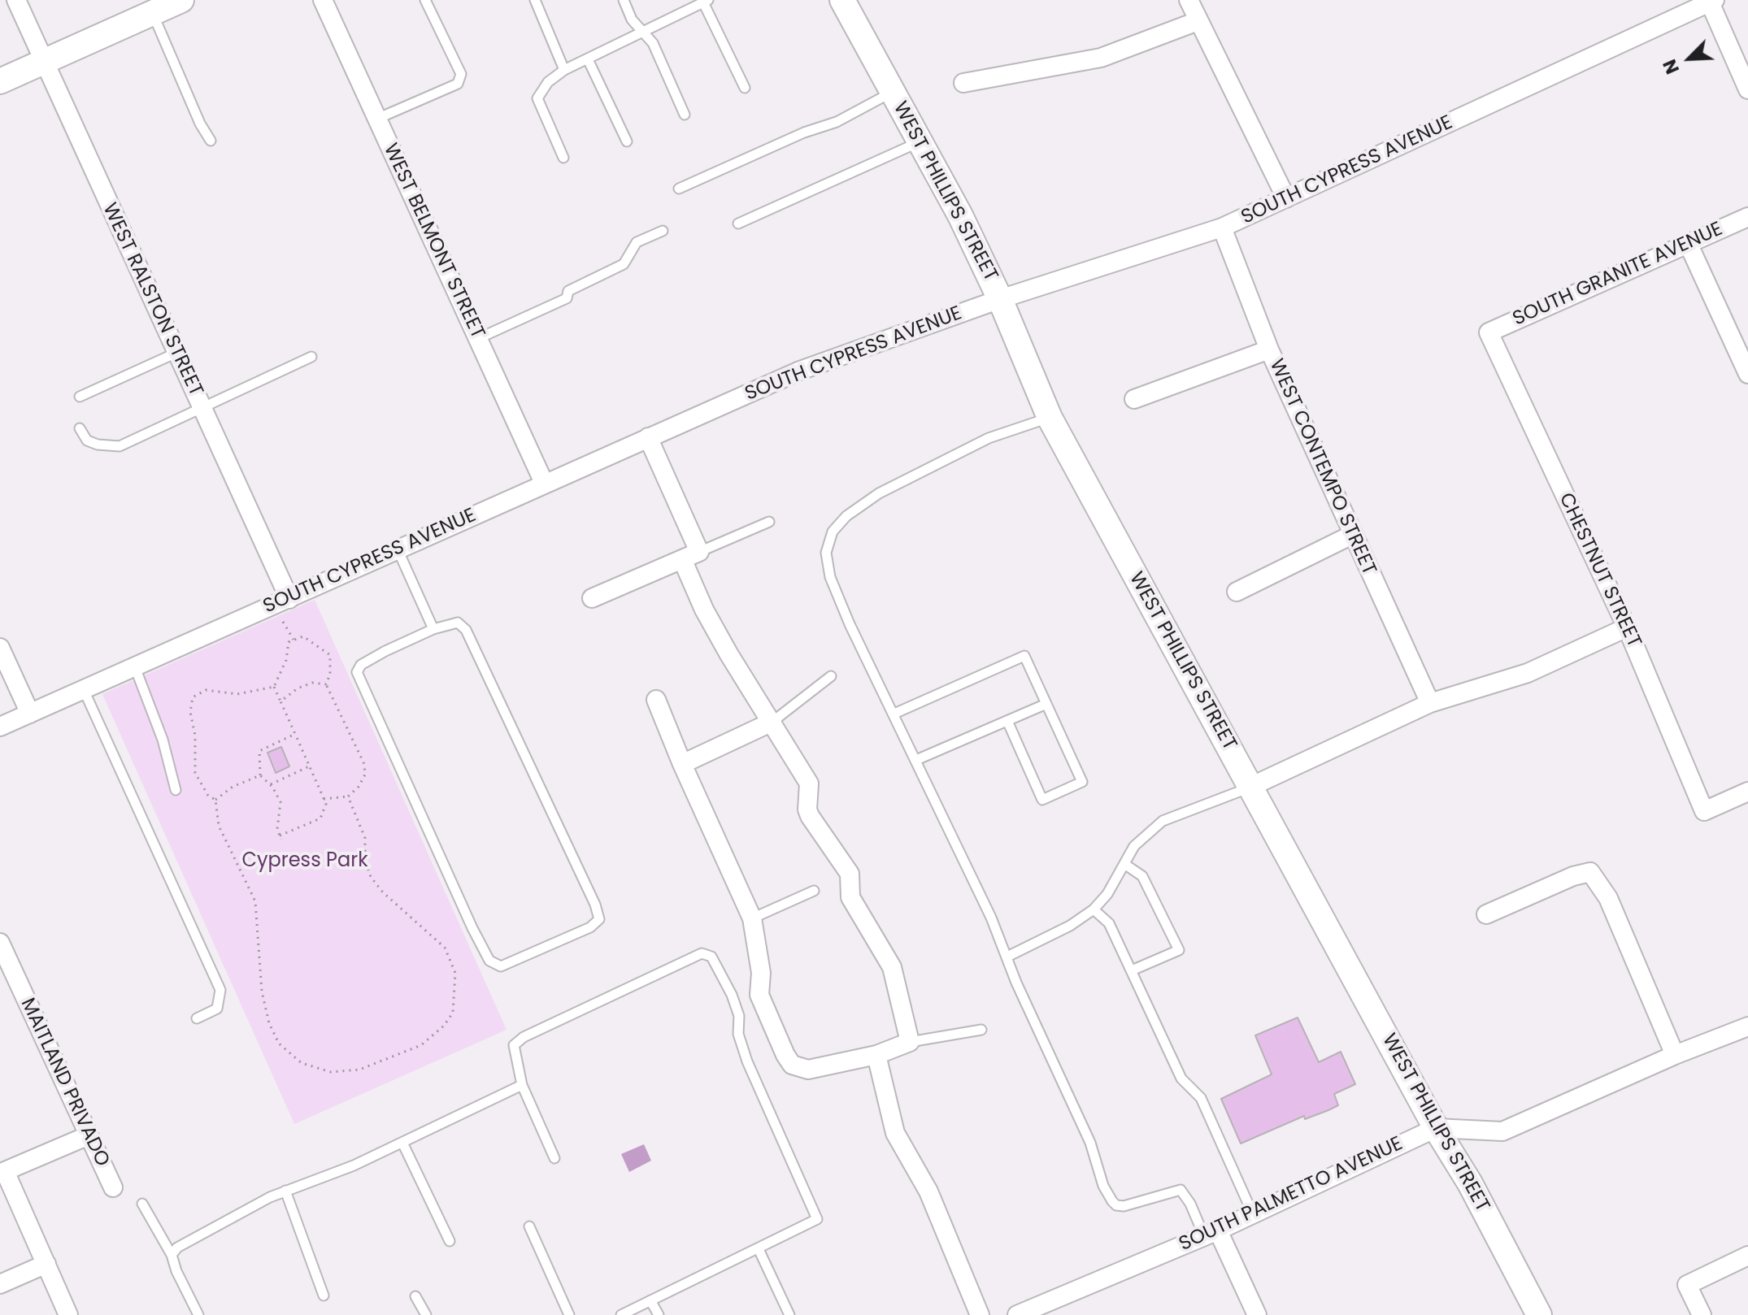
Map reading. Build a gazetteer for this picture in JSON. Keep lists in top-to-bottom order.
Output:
{
  "streets": {
    "street": [
      "SOUTH CYPRESS AVENUE",
      "WEST PHILLIPS STREET",
      "WEST BELMONT STREET",
      "SOUTH GRANITE AVENUE",
      "WEST RALSTON STREET",
      "WEST CONTEMPO STREET",
      "CHESTNUT STREET",
      "MAITLAND PRIVADO",
      "SOUTH PALMETTO AVENUE"
    ]
  },
  "crossings": [
    ["SOUTH CYPRESS AVENUE", "WEST PHILLIPS STREET"],
    ["SOUTH CYPRESS AVENUE", "WEST BELMONT STREET"],
    ["SOUTH CYPRESS AVENUE", "WEST RALSTON STREET"],
    ["SOUTH CYPRESS AVENUE", "WEST CONTEMPO STREET"],
    ["WEST PHILLIPS STREET", "SOUTH PALMETTO AVENUE"],
    ["SOUTH GRANITE AVENUE", "CHESTNUT STREET"]
  ],
  "parks": ["Cypress Park"],
  "north": "bottom left"
}
